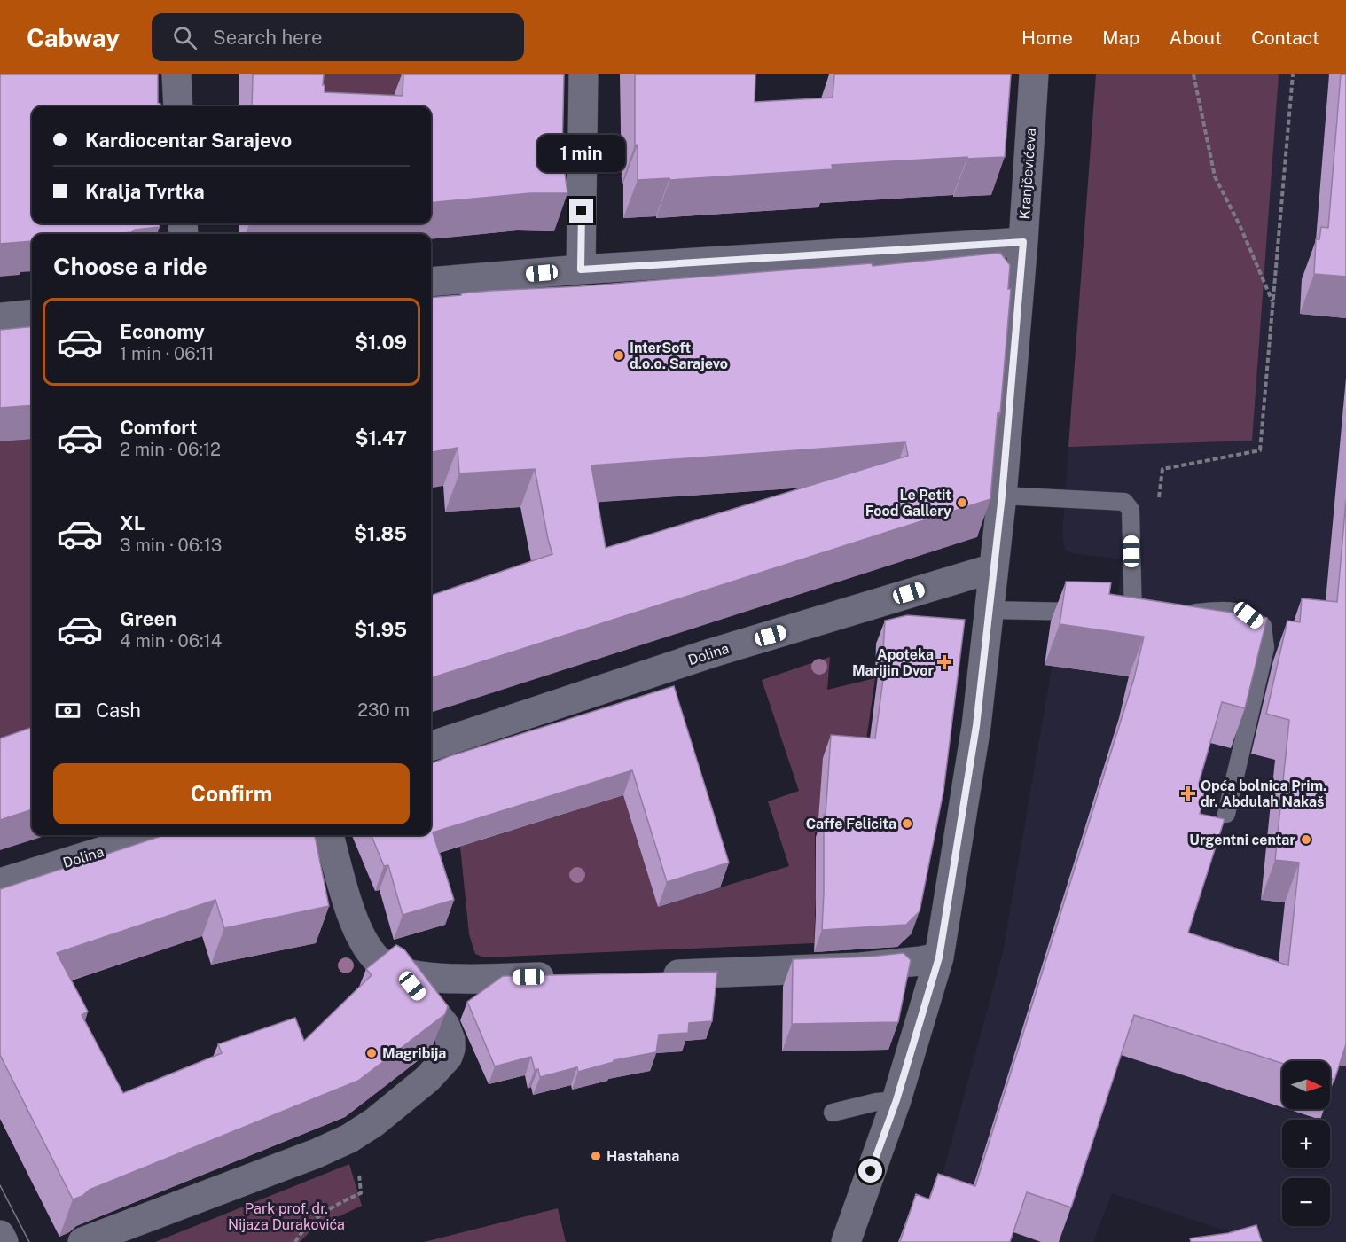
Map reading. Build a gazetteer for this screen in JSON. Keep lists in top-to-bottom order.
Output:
{
  "streets": {
    "street": ["Kranjčevićeva", "Dolina"]
  },
  "crossings": [
    ["Kranjčevićeva", "Dolina"]
  ],
  "parks": ["Park prof. dr. Nijaza Durakovića"],
  "places": {
    "other": [
      "InterSoft d.o.o. Sarajevo",
      "Le Petit Food Gallery",
      "Caffe Felicita",
      "Urgentni centar",
      "Magribija",
      "Hastahana"
    ],
    "health": ["Apoteka Marijin Dvor", "Opća bolnica Prim. dr. Abdulah Nakaš"]
  },
  "north": "right",
  "page": {
    "header": "Cabway",
    "search": "Search here",
    "nav": [
      "Home",
      "Map",
      "About",
      "Contact"
    ],
    "banner": ["Kardiocentar Sarajevo", "Kralja Tvrtka"],
    "bubble": "1 min",
    "heading": "Choose a ride",
    "list": [
      {
        "name": "Economy",
        "note": "1 min · 06:11",
        "value": "$1.09"
      },
      {
        "name": "Comfort",
        "note": "2 min · 06:12",
        "value": "$1.47"
      },
      {
        "name": "XL",
        "note": "3 min · 06:13",
        "value": "$1.85"
      },
      {
        "name": "Green",
        "note": "4 min · 06:14",
        "value": "$1.95"
      }
    ],
    "pay": ["Cash", "230 m"],
    "buttons": "Confirm",
    "map_buttons": ["+", "−"]
  }
}
